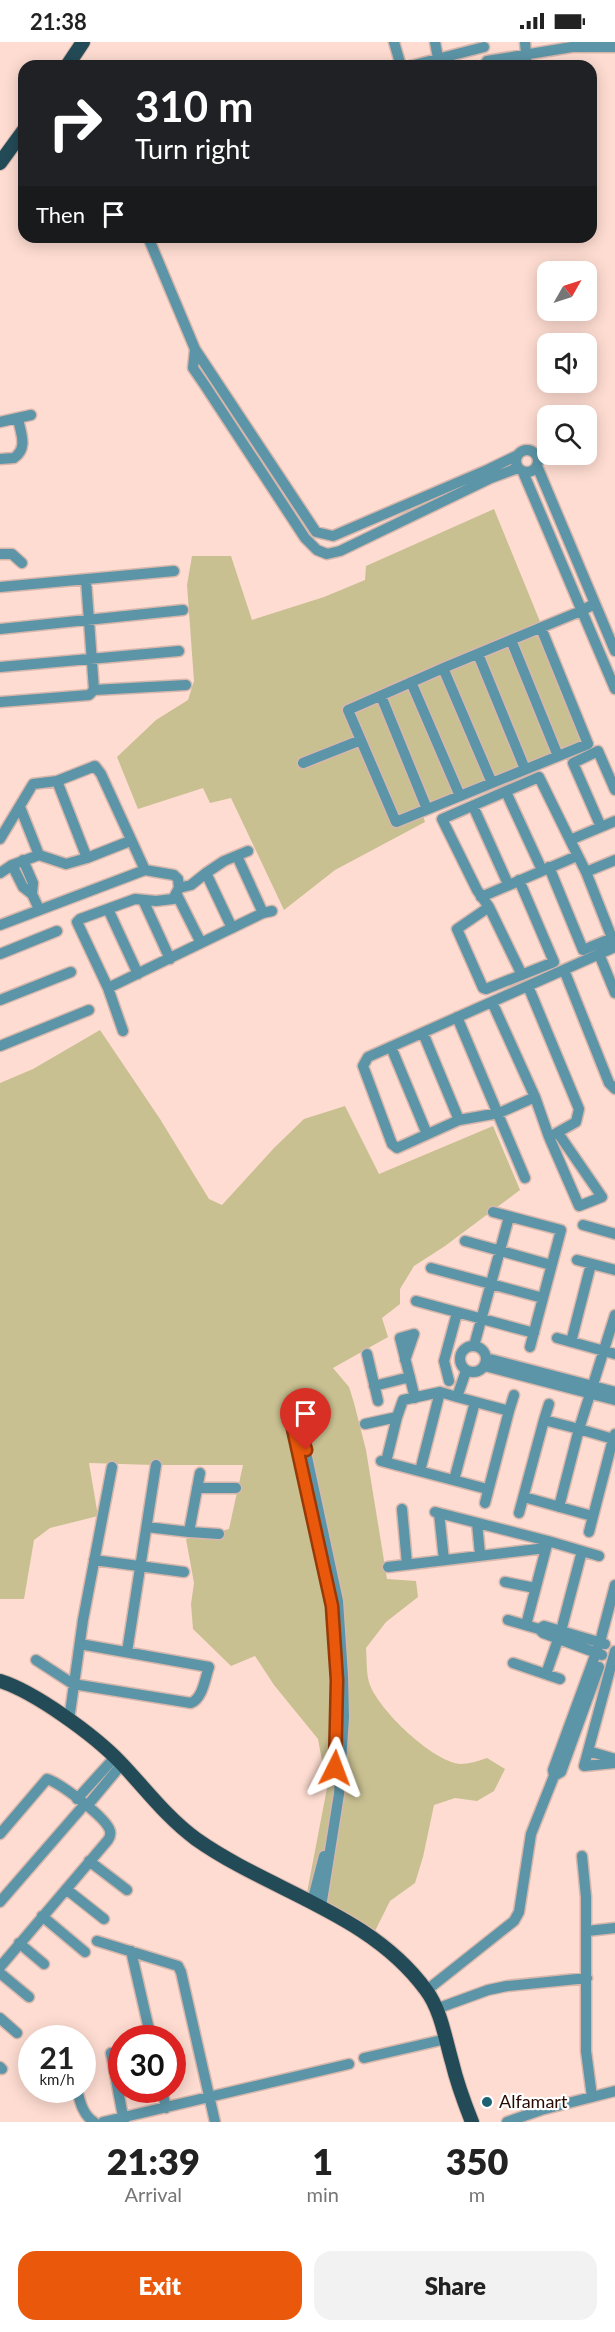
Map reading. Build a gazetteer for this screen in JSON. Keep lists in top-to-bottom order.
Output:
{
  "places": ["Alfamart"],
  "north": "top right",
  "page": {
    "status": "21:38",
    "turn": ["310 m", "Turn right"],
    "then": "Then",
    "speed": "21 km/h",
    "limit": "30",
    "eta": [
      "21:39",
      "Arrival",
      "1",
      "min",
      "350",
      "m"
    ],
    "buttons": ["Exit", "Share"]
  }
}
